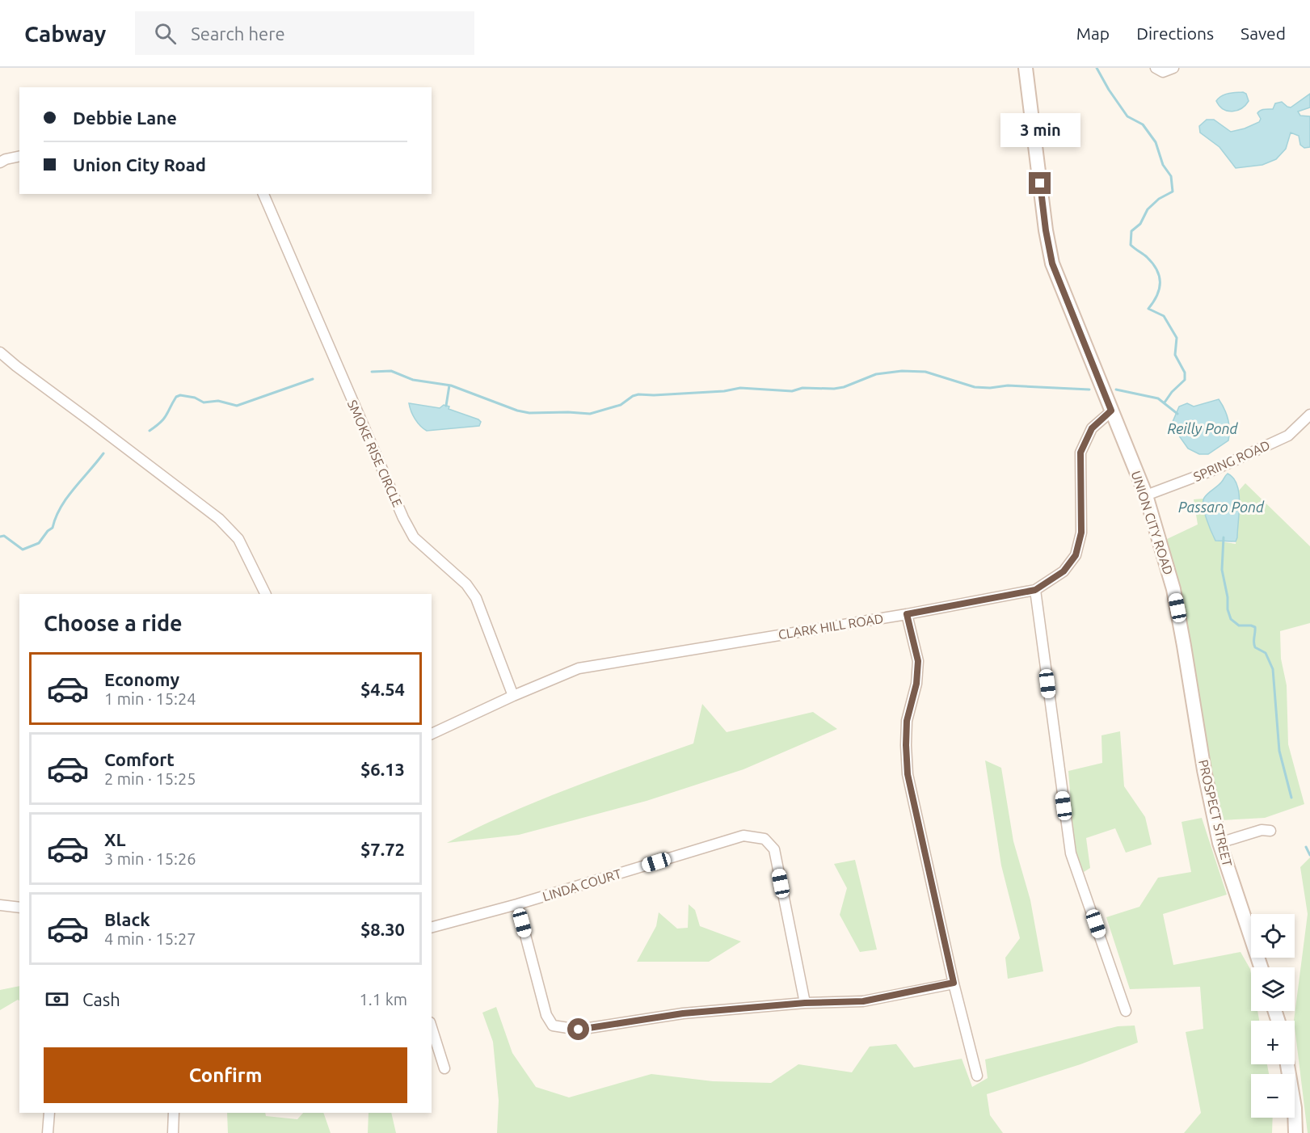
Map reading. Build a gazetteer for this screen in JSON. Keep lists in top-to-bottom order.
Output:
{
  "streets": {
    "main road": ["UNION CITY ROAD", "PROSPECT STREET"],
    "street": [
      "SMOKE RISE CIRCLE",
      "SPRING ROAD",
      "CLARK HILL ROAD",
      "LINDA COURT"
    ]
  },
  "crossings": [
    ["SMOKE RISE CIRCLE", "CLARK HILL ROAD"],
    ["SPRING ROAD", "UNION CITY ROAD"],
    ["UNION CITY ROAD", "CLARK HILL ROAD"],
    ["UNION CITY ROAD", "PROSPECT STREET"]
  ],
  "water": ["Reilly Pond", "Passaro Pond"],
  "page": {
    "header": "Cabway",
    "search": "Search here",
    "nav": ["Map", "Directions", "Saved"],
    "banner": ["Debbie Lane", "Union City Road"],
    "bubble": "3 min",
    "heading": "Choose a ride",
    "list": [
      {
        "name": "Economy",
        "note": "1 min · 15:24",
        "value": "$4.54"
      },
      {
        "name": "Comfort",
        "note": "2 min · 15:25",
        "value": "$6.13"
      },
      {
        "name": "XL",
        "note": "3 min · 15:26",
        "value": "$7.72"
      },
      {
        "name": "Black",
        "note": "4 min · 15:27",
        "value": "$8.30"
      }
    ],
    "map_buttons": ["+", "−"],
    "pay": ["Cash", "1.1 km"],
    "buttons": "Confirm"
  }
}
